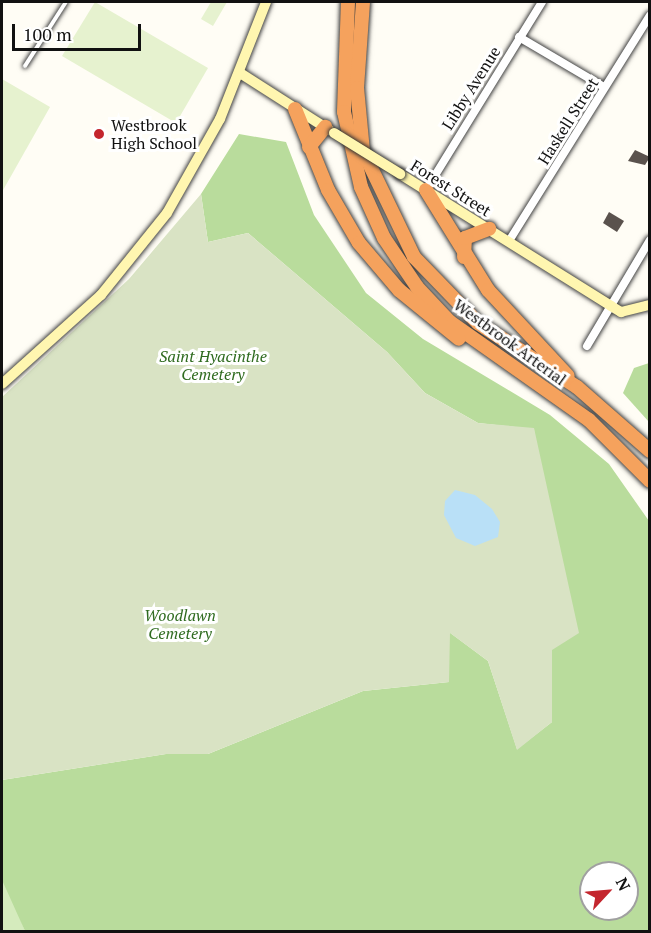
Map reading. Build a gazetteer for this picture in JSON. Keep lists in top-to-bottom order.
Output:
{
  "streets": {
    "highway": ["Westbrook Arterial"],
    "street": ["Libby Avenue", "Haskell Street", "Forest Street"]
  },
  "crossings": [
    ["Libby Avenue", "Forest Street"],
    ["Haskell Street", "Forest Street"]
  ],
  "parks": ["Saint Hyacinthe Cemetery", "Woodlawn Cemetery"],
  "places": ["Westbrook High School"],
  "scale_bar": "100 m",
  "north": "top right"
}
